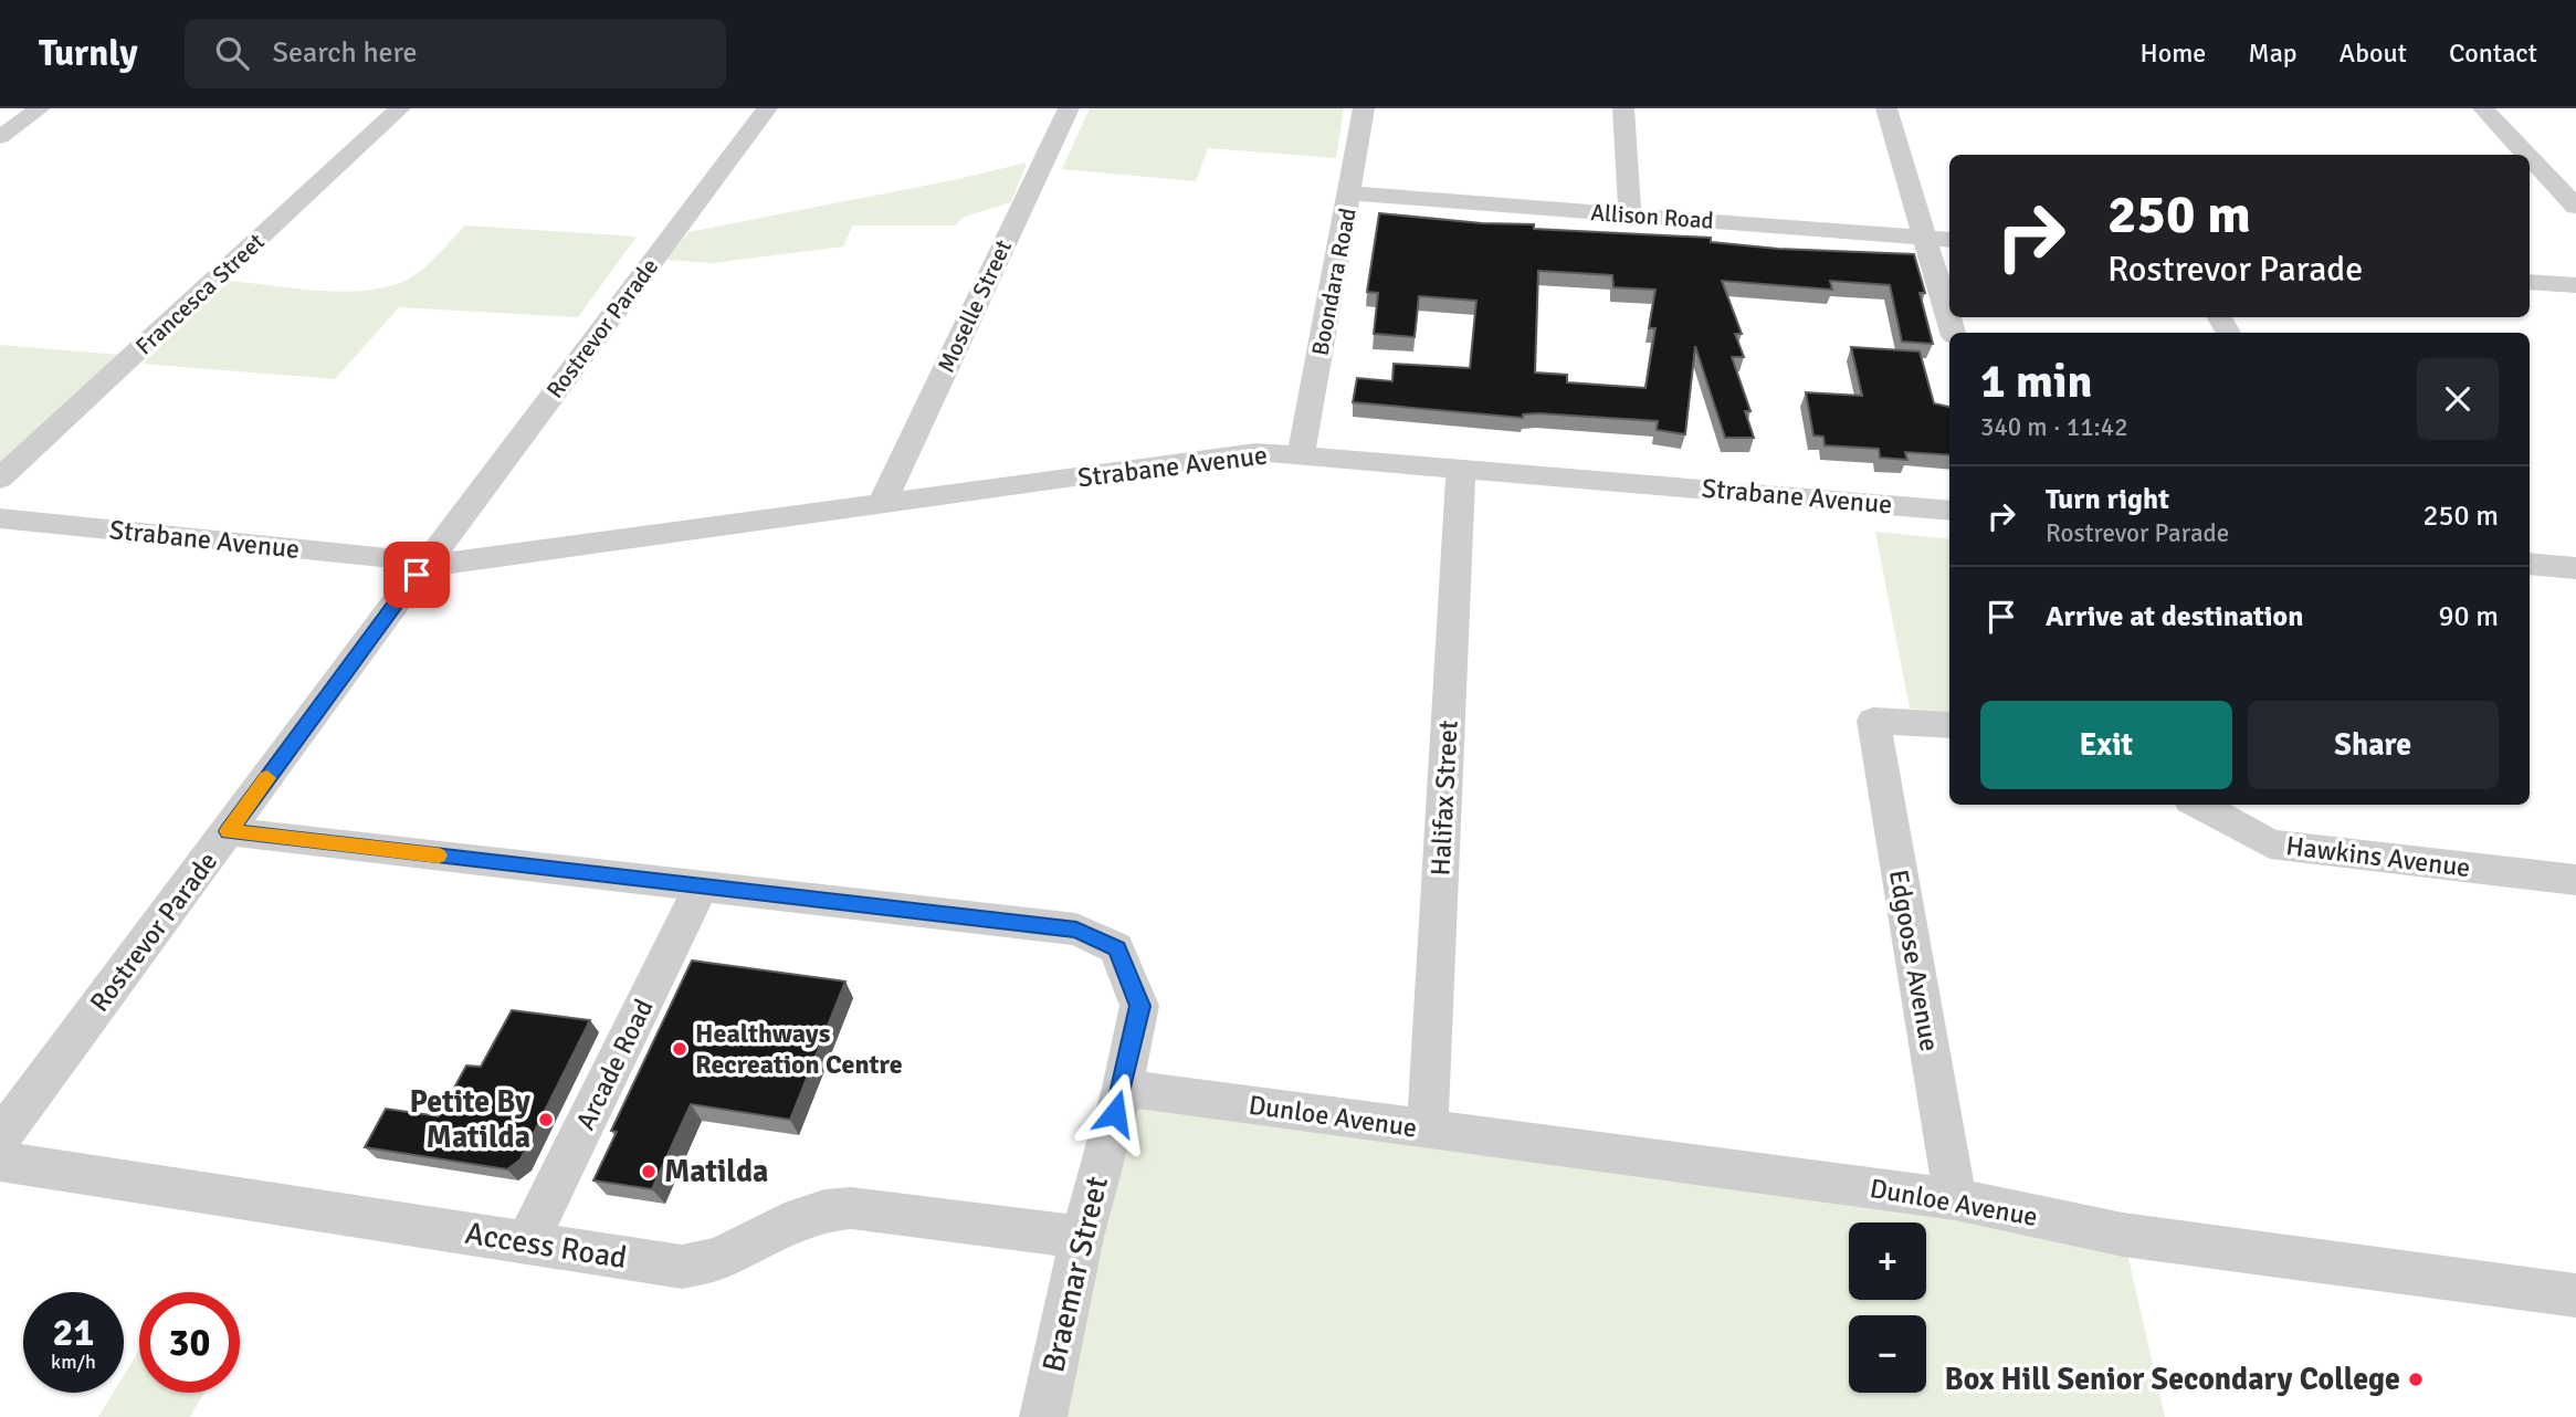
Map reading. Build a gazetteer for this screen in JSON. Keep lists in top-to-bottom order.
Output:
{
  "streets": {
    "street": [
      "Allison Road",
      "Boondara Road",
      "Francesca Street",
      "Moselle Street",
      "Rostrevor Parade",
      "Strabane Avenue",
      "Halifax Street",
      "Hawkins Avenue",
      "Edgoose Avenue",
      "Arcade Road",
      "Dunloe Avenue",
      "Access Road",
      "Braemar Street"
    ]
  },
  "crossings": [
    ["Allison Road", "Boondara Road"],
    ["Boondara Road", "Strabane Avenue"],
    ["Moselle Street", "Strabane Avenue"],
    ["Rostrevor Parade", "Strabane Avenue"],
    ["Strabane Avenue", "Halifax Street"],
    ["Halifax Street", "Dunloe Avenue"],
    ["Edgoose Avenue", "Dunloe Avenue"],
    ["Arcade Road", "Access Road"],
    ["Dunloe Avenue", "Braemar Street"],
    ["Access Road", "Braemar Street"]
  ],
  "places": [
    "Healthways Recreation Centre",
    "Petite By Matilda",
    "Matilda",
    "Box Hill Senior Secondary College"
  ],
  "page": {
    "header": "Turnly",
    "search": "Search here",
    "nav": [
      "Home",
      "Map",
      "About",
      "Contact"
    ],
    "turn": ["250 m", "Rostrevor Parade"],
    "heading": ["1 min", "340 m · 11:42"],
    "list": [
      {
        "name": "Turn right",
        "note": "Rostrevor Parade",
        "value": "250 m"
      },
      {
        "name": "Arrive at destination",
        "value": "90 m"
      }
    ],
    "buttons": ["Exit", "Share"],
    "map_buttons": ["+", "−"],
    "speed": "21 km/h",
    "limit": "30"
  }
}
